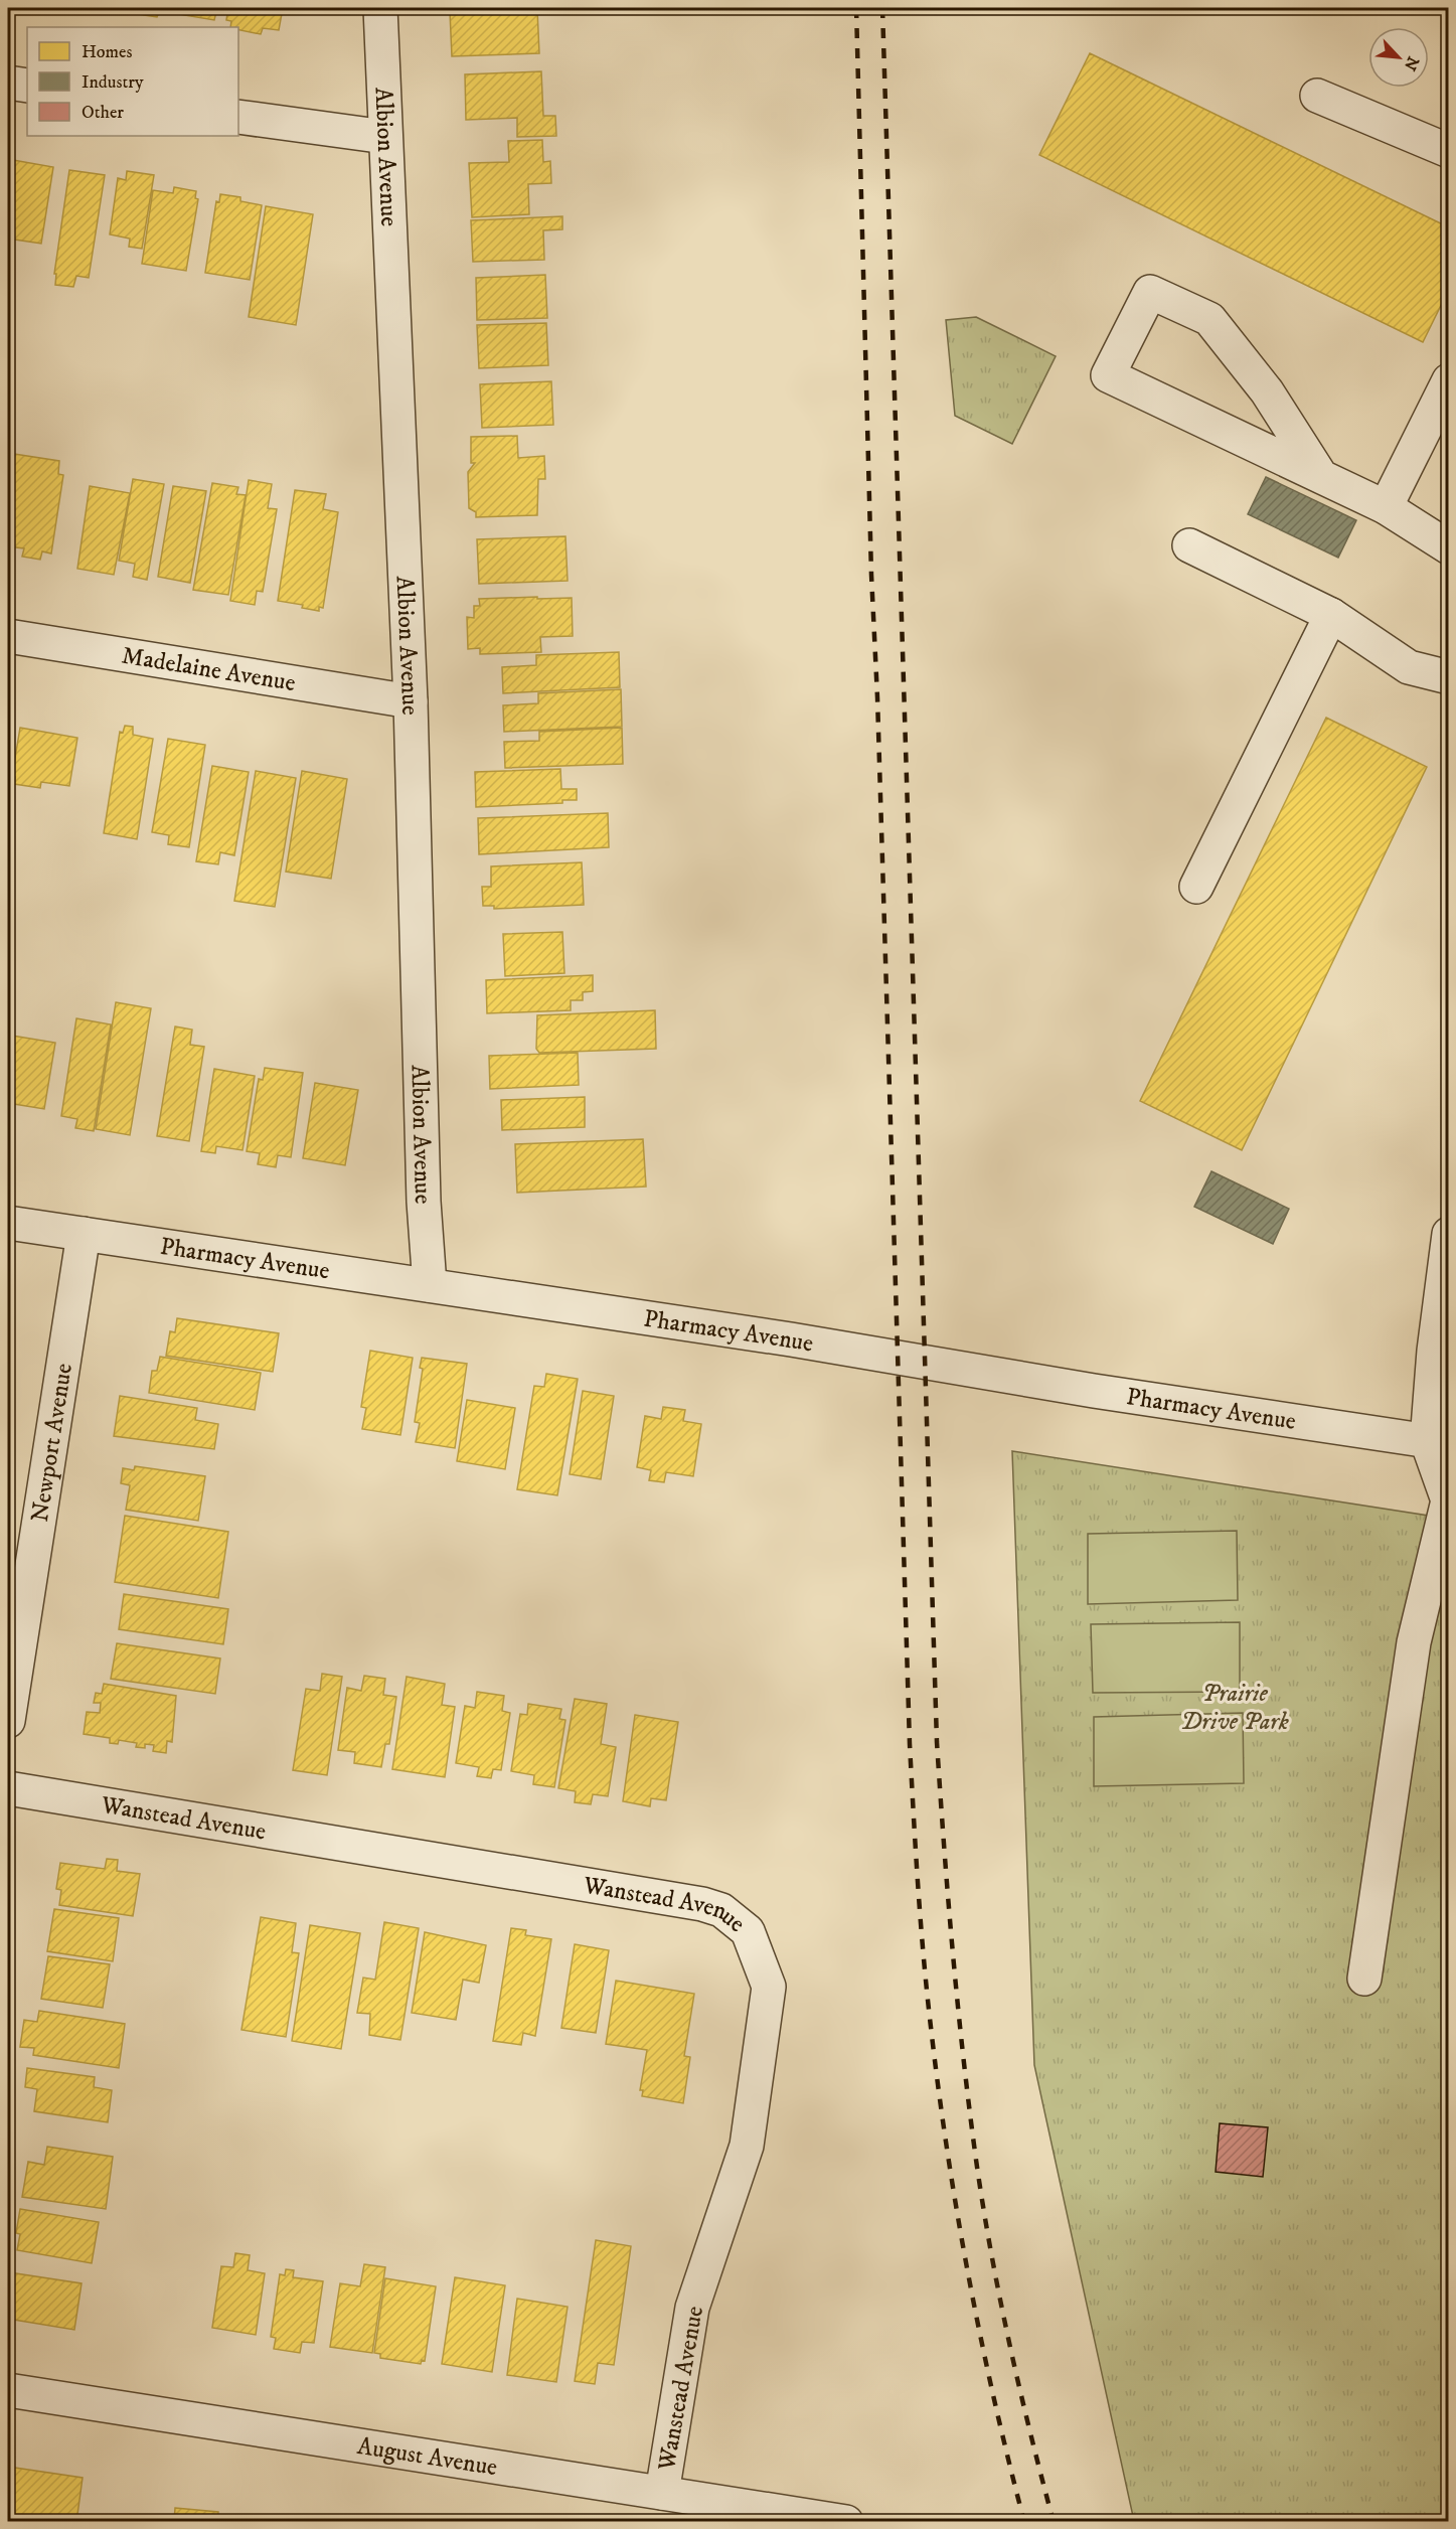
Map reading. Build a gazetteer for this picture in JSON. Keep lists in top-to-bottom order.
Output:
{
  "streets": {
    "street": [
      "Albion Avenue",
      "Madelaine Avenue",
      "Pharmacy Avenue",
      "Newport Avenue",
      "Wanstead Avenue",
      "August Avenue"
    ]
  },
  "crossings": [
    ["Albion Avenue", "Madelaine Avenue"],
    ["Albion Avenue", "Pharmacy Avenue"],
    ["Pharmacy Avenue", "Newport Avenue"],
    ["Wanstead Avenue", "August Avenue"]
  ],
  "parks": ["Prairie Drive Park"],
  "legend": ["Homes", "Industry", "Other"],
  "north": "bottom right"
}
